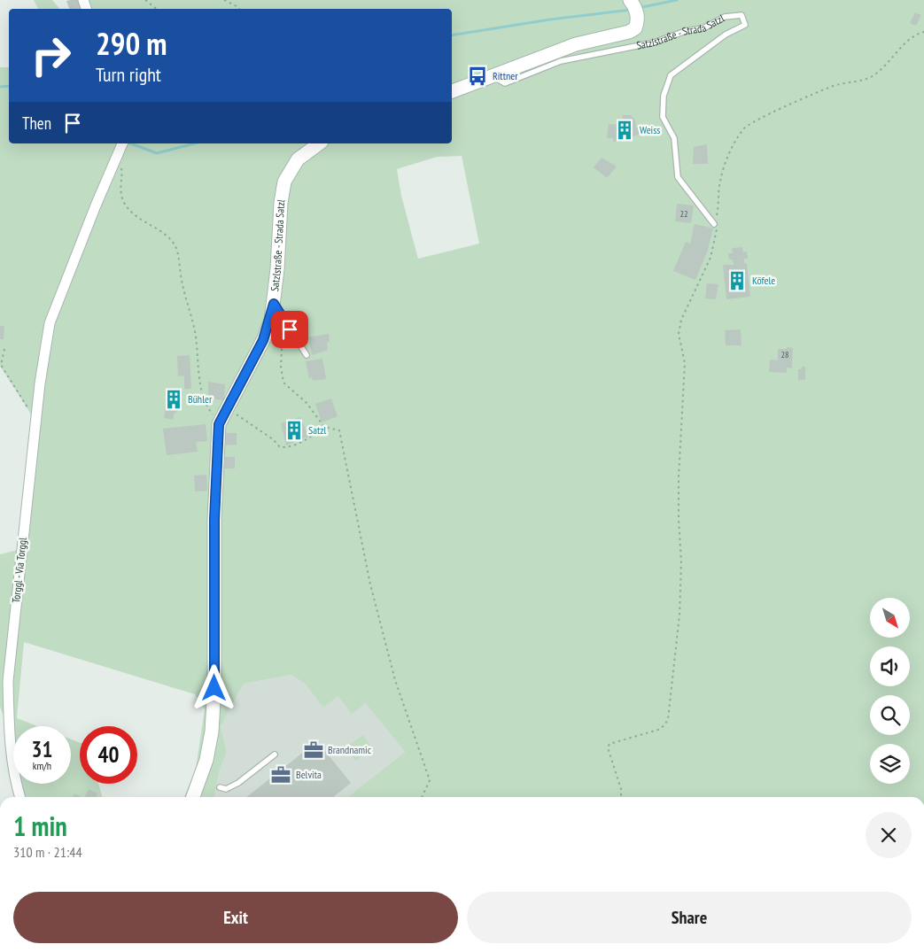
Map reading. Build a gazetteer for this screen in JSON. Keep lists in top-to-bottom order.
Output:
{
  "streets": {
    "street": ["Satzlstraße - Strada Satzl", "Torggl - Via Torggl"]
  },
  "places": {
    "bus stop": ["Rittner"],
    "building": [
      "Weiss",
      "Köfele",
      "Bühler",
      "Satzl"
    ],
    "office": ["Brandnamic", "Belvita"]
  },
  "house_numbers": ["22", "28"],
  "north": "bottom right",
  "page": {
    "turn": ["290 m", "Turn right"],
    "then": "Then",
    "speed": "31 km/h",
    "limit": "40",
    "heading": ["1 min", "310 m · 21:44"],
    "buttons": ["Exit", "Share"]
  }
}
